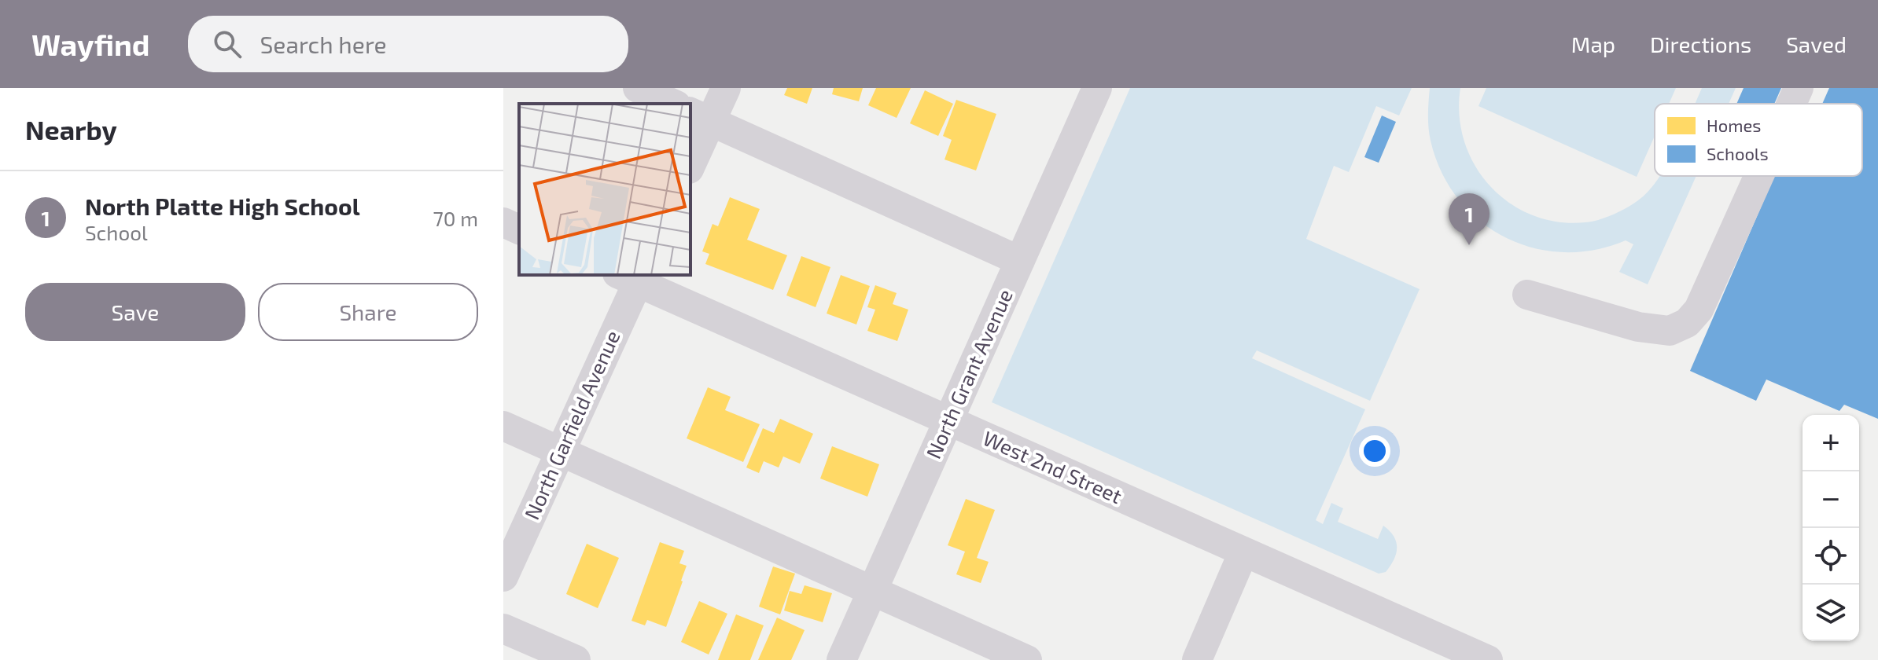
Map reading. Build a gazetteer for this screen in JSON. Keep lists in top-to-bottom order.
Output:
{
  "streets": {
    "street": ["North Grant Avenue", "North Garfield Avenue", "West 2nd Street"]
  },
  "crossings": [
    ["North Grant Avenue", "West 2nd Street"],
    ["North Garfield Avenue", "West 2nd Street"]
  ],
  "legend": ["Homes", "Schools"],
  "page": {
    "header": "Wayfind",
    "search": "Search here",
    "nav": ["Map", "Directions", "Saved"],
    "heading": "Nearby",
    "list": [
      {
        "mark": "1",
        "name": "North Platte High School",
        "note": "School",
        "value": "70 m"
      }
    ],
    "pins": "1",
    "buttons": ["Save", "Share"],
    "map_buttons": ["+", "−"]
  }
}
